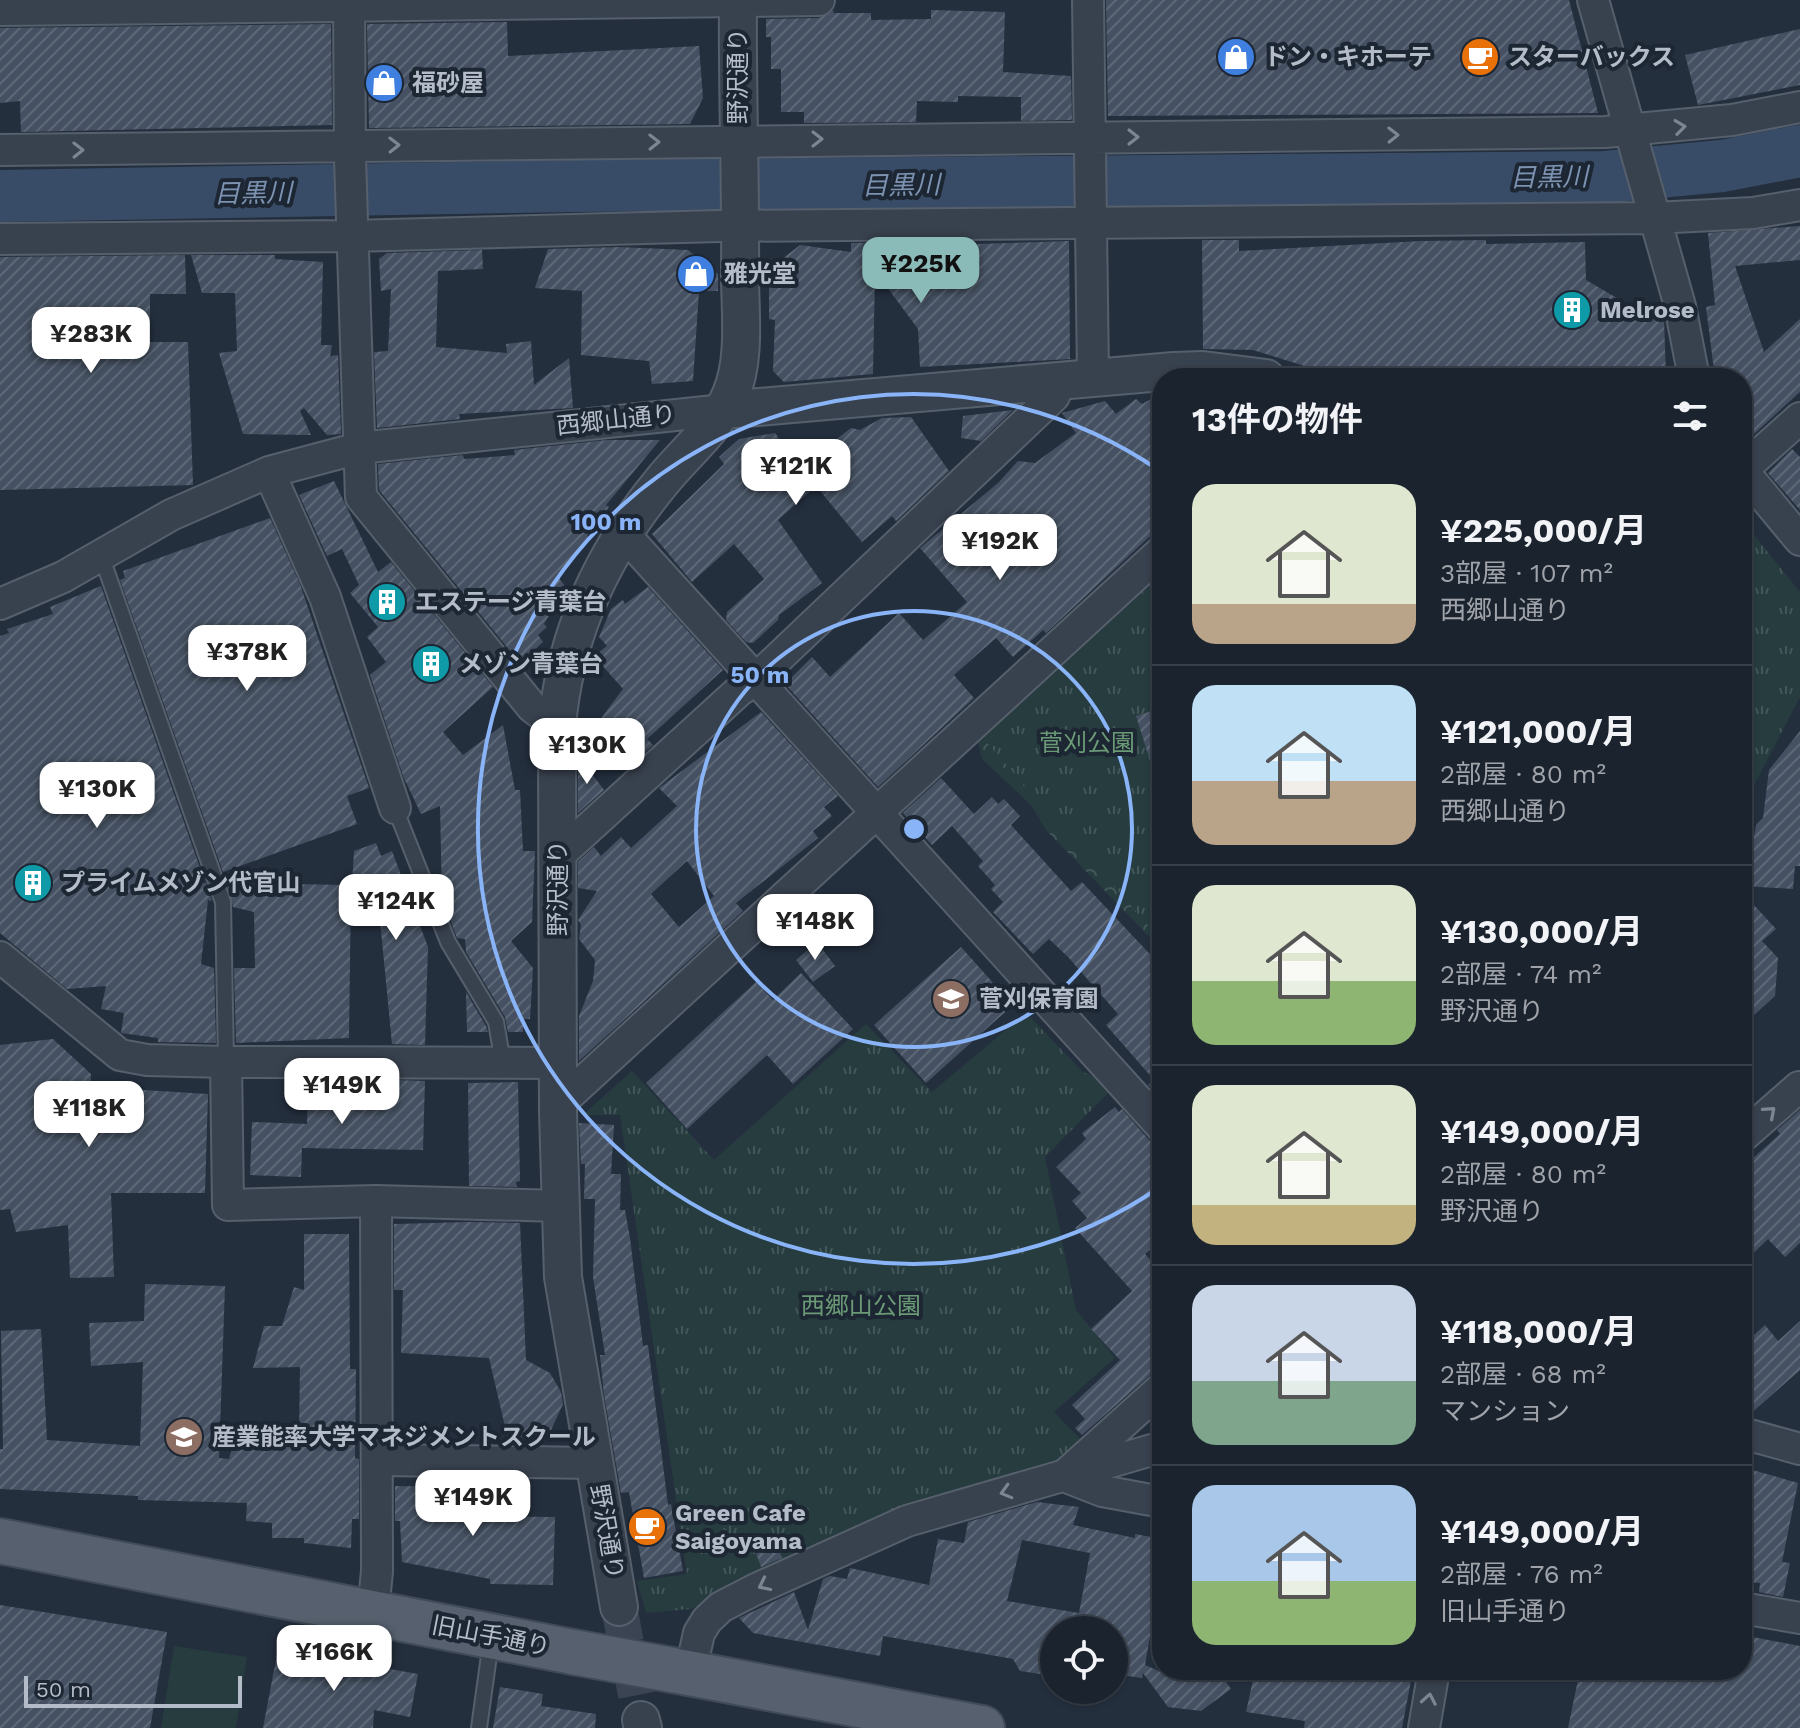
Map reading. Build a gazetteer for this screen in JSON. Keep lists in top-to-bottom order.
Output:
{
  "streets": {
    "main road": ["旧山手通り"],
    "street": ["野沢通り", "西郷山通り"]
  },
  "crossings": [
    ["野沢通り", "西郷山通り"]
  ],
  "water": ["目黒川"],
  "parks": ["菅刈公園", "西郷山公園"],
  "places": {
    "shop": ["ドン・キホーテ", "福砂屋", "雅光堂"],
    "cafe": ["スターバックス", "Green Cafe Saigoyama"],
    "building": [
      "Melrose",
      "エステージ青葉台",
      "メゾン青葉台",
      "プライムメゾン代官山"
    ],
    "school or university": ["菅刈保育園", "産業能率大学マネジメントスクール"]
  },
  "scale_bar": "50 m",
  "page": {
    "price": [
      "¥225K",
      "¥283K",
      "¥121K",
      "¥192K",
      "¥378K",
      "¥130K",
      "¥130K",
      "¥124K",
      "¥148K",
      "¥149K",
      "¥118K",
      "¥149K",
      "¥166K"
    ],
    "heading": "13件の物件",
    "list": [
      {
        "name": "¥225,000/月",
        "note": "3部屋 · 107 m² · 西郷山通り"
      },
      {
        "name": "¥121,000/月",
        "note": "2部屋 · 80 m² · 西郷山通り"
      },
      {
        "name": "¥130,000/月",
        "note": "2部屋 · 74 m² · 野沢通り"
      },
      {
        "name": "¥149,000/月",
        "note": "2部屋 · 80 m² · 野沢通り"
      },
      {
        "name": "¥118,000/月",
        "note": "2部屋 · 68 m² · マンション"
      },
      {
        "name": "¥149,000/月",
        "note": "2部屋 · 76 m² · 旧山手通り"
      }
    ],
    "scale": "50 m"
  },
  "rings": ["100 m", "50 m"]
}
